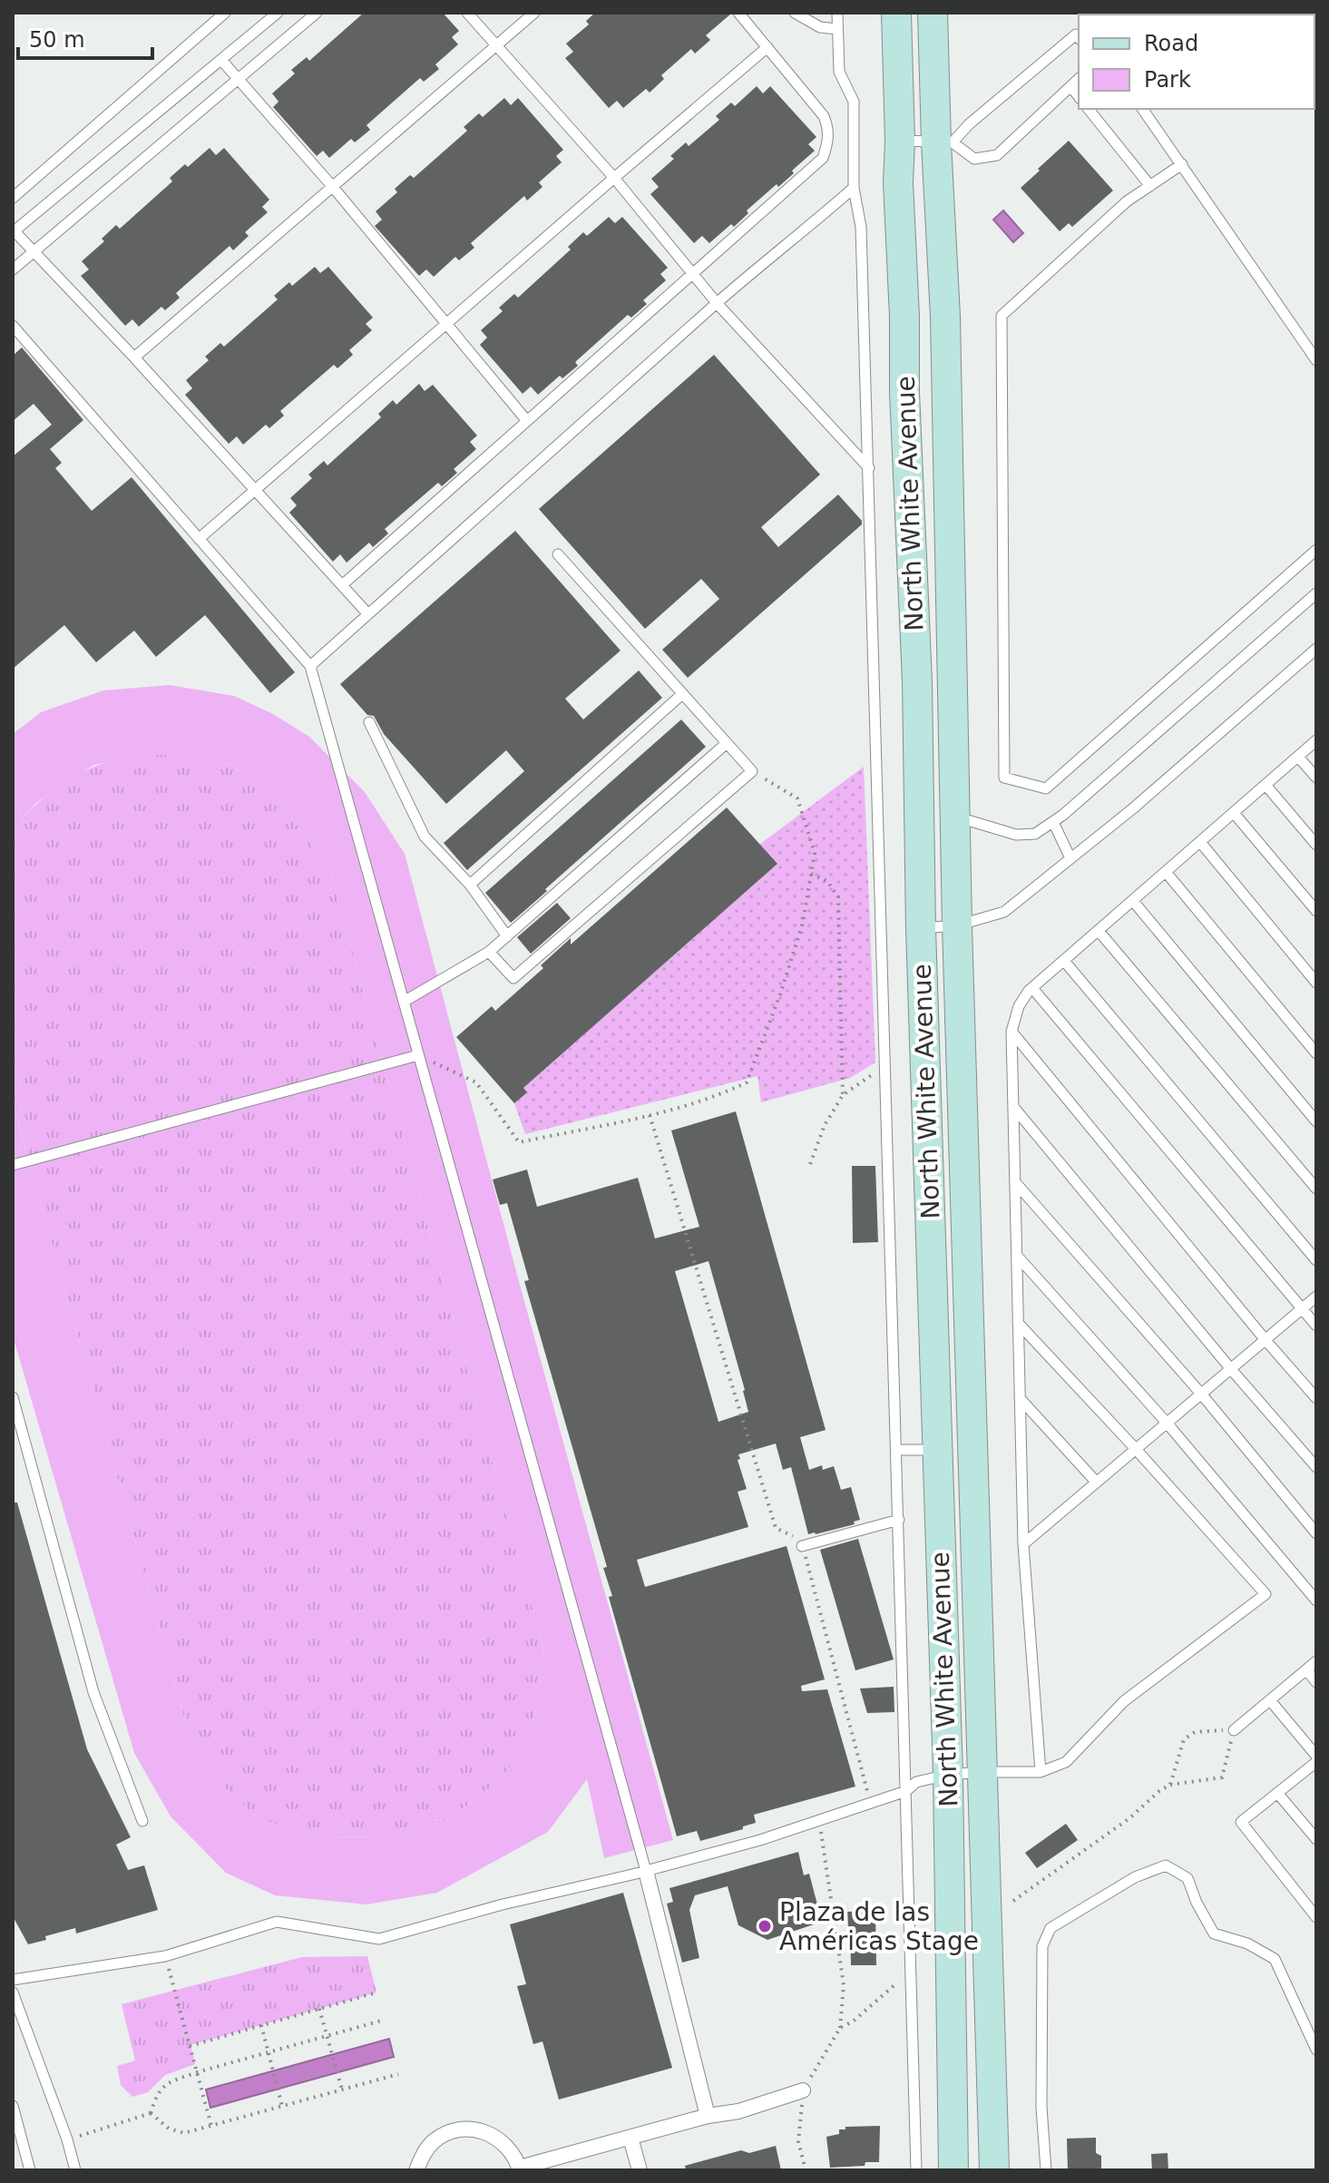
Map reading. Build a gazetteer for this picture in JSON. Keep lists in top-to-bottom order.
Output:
{
  "streets": {
    "main road": ["North White Avenue"]
  },
  "places": ["Plaza de las Américas Stage"],
  "legend": ["Road", "Park"],
  "scale_bar": "50 m"
}
